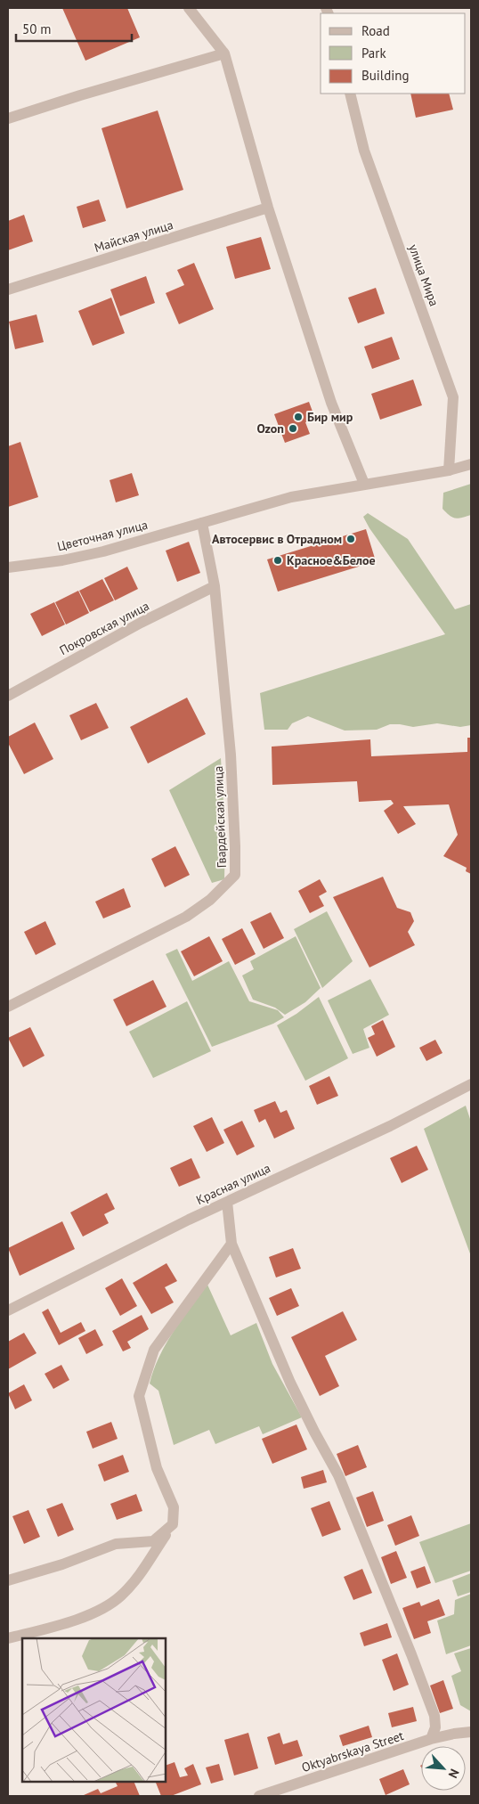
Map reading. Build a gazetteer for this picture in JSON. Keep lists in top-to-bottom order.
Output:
{
  "streets": {
    "street": [
      "Майская улица",
      "улица Мира",
      "Цветочная улица",
      "Покровская улица",
      "Гвардейская улица",
      "Красная улица",
      "Oktyabrskaya Street"
    ]
  },
  "crossings": [
    ["улица Мира", "Цветочная улица"],
    ["Цветочная улица", "Гвардейская улица"],
    ["Покровская улица", "Гвардейская улица"]
  ],
  "places": [
    "Бир мир",
    "Ozon",
    "Автосервис в Отрадном",
    "Красное&Белое"
  ],
  "legend": ["Road", "Park", "Building"],
  "scale_bar": "50 m",
  "north": "bottom right"
}
